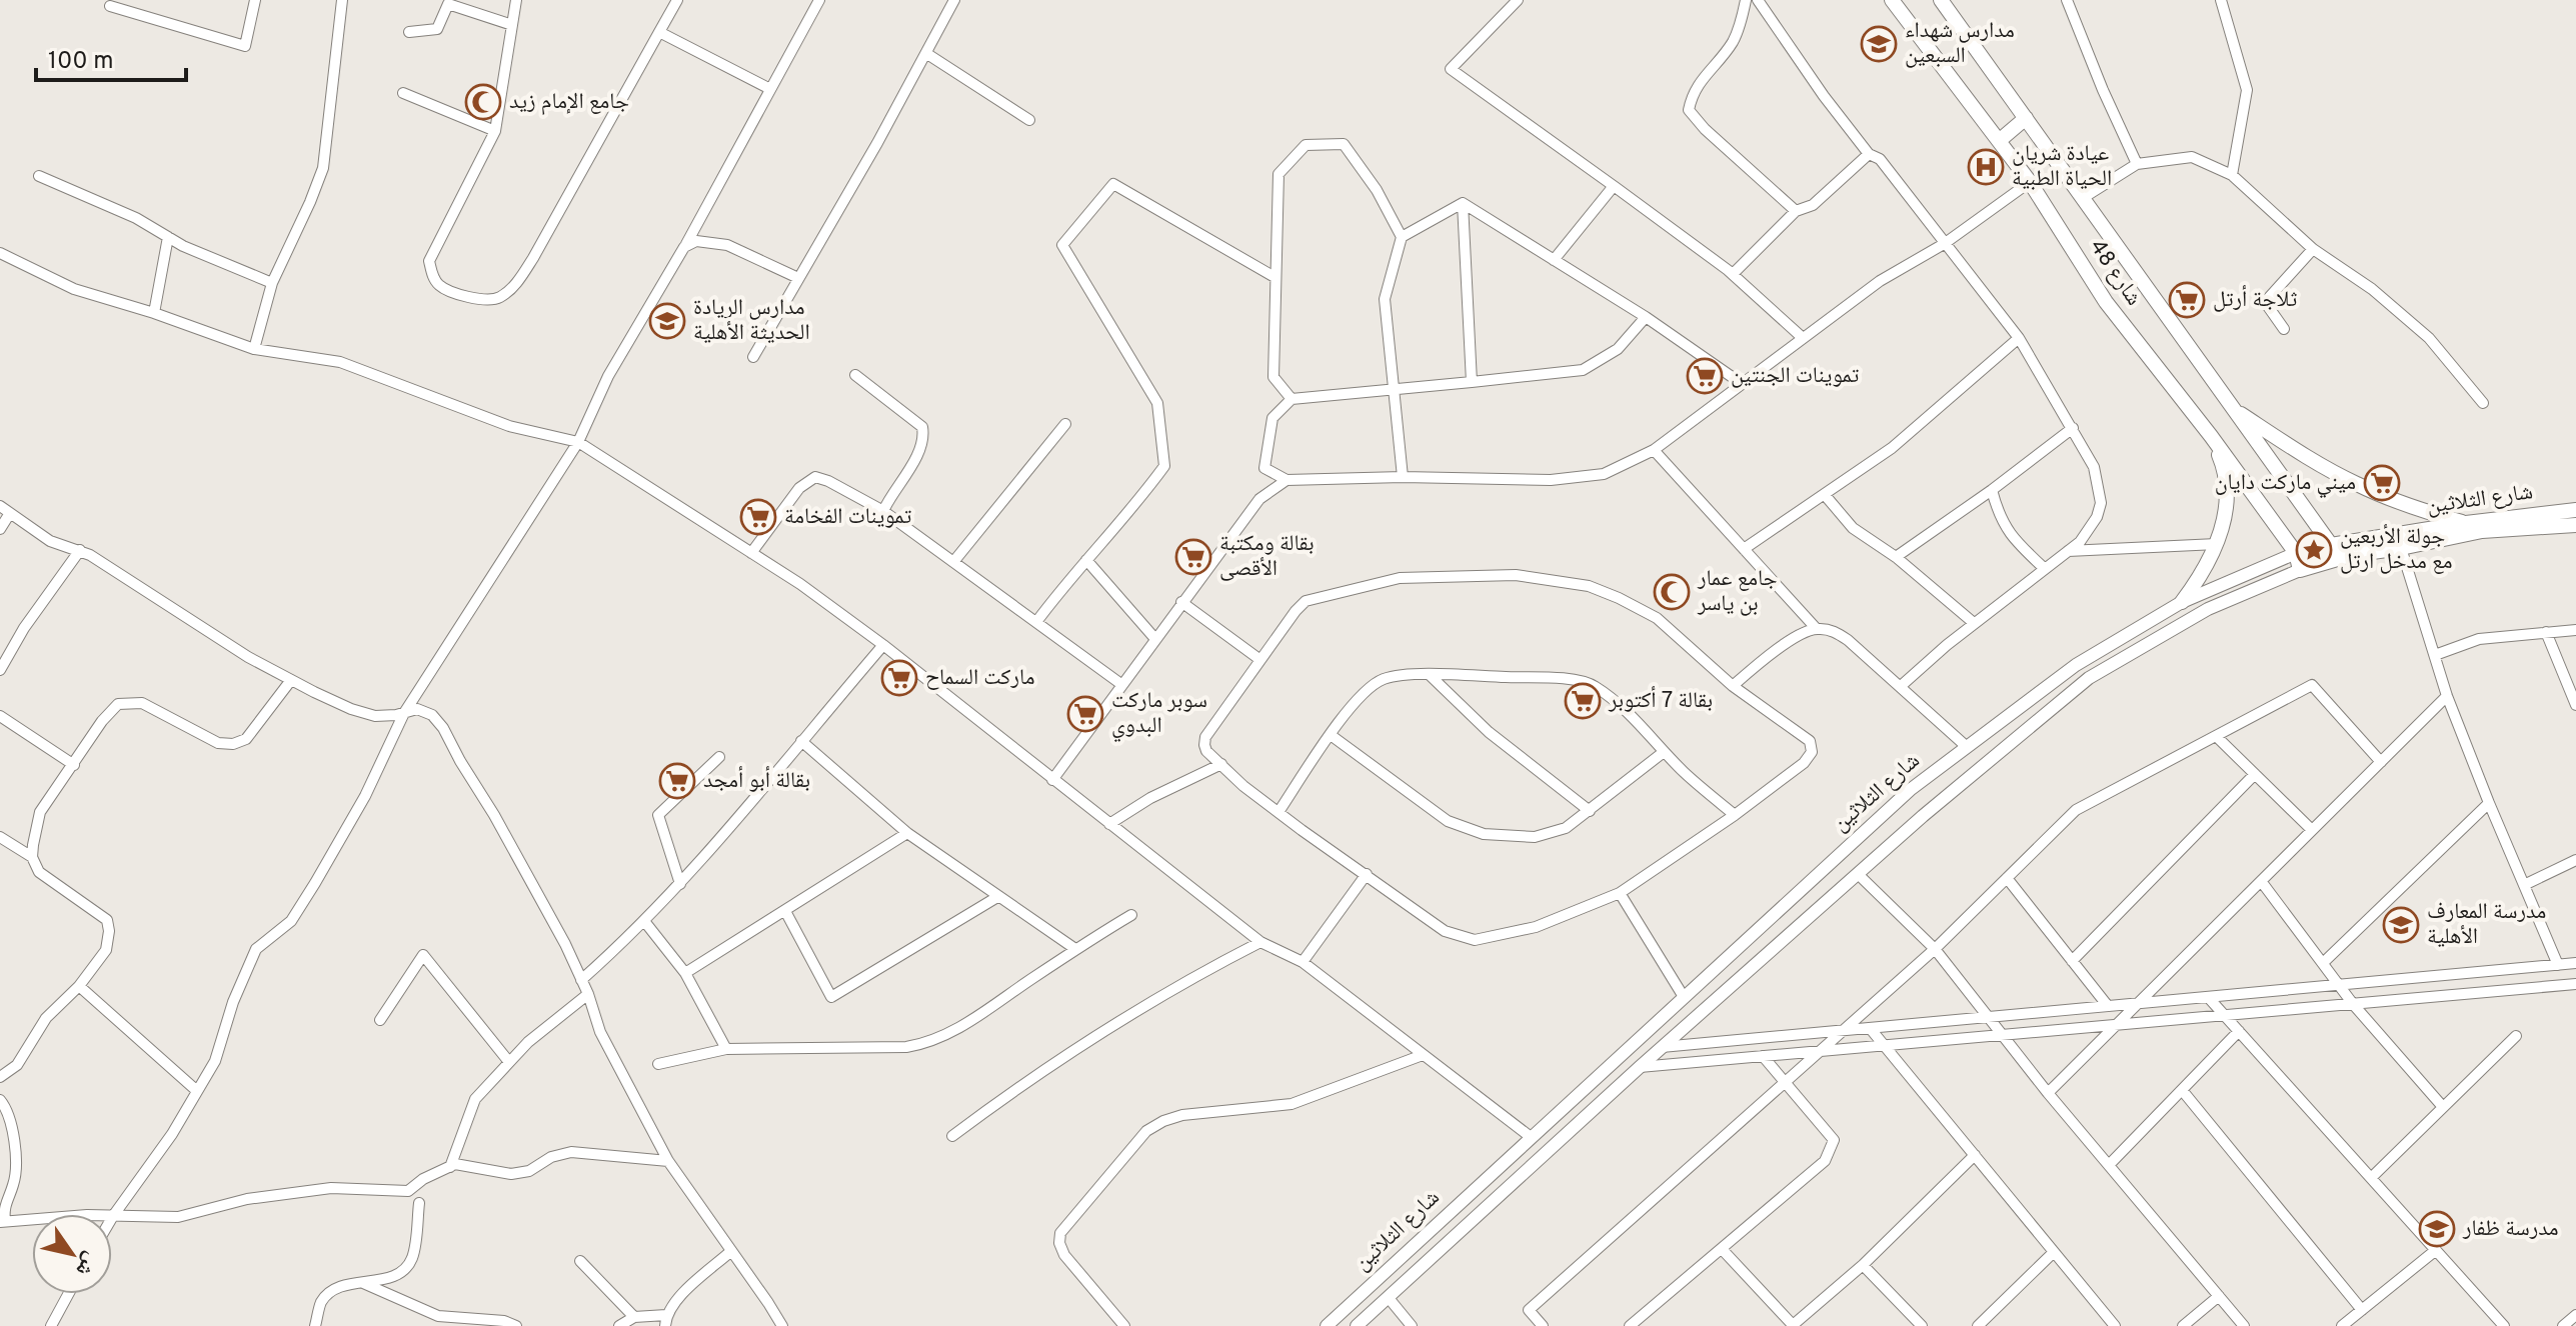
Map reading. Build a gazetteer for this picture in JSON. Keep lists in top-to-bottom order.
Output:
{
  "streets": {
    "main road": ["شارع 48", "شارع الثلاثين"]
  },
  "crossings": [
    ["شارع 48", "شارع الثلاثين"]
  ],
  "places": {
    "school or university": [
      "مدارس شهداء السبعين",
      "مدارس الريادة الحديثة الأهلية",
      "مدرسة المعارف الأهلية",
      "مدرسة ظفار"
    ],
    "mosque": ["جامع الإمام زيد", "جامع عمار بن ياسر"],
    "hospital": ["عيادة شريان الحياة الطبية"],
    "supermarket": [
      "ثلاجة أرتل",
      "تموينات الجنتين",
      "ميني ماركت دايان",
      "تموينات الفخامة",
      "بقالة ومكتبة الأقصى",
      "ماركت السماح",
      "بقالة 7 أكتوبر",
      "سوبر ماركت البدوي",
      "بقالة أبو أمجد"
    ],
    "place": ["جولة الأربعين مع مدخل ارتل"]
  },
  "scale_bar": "100 m",
  "north": "bottom right"
}
